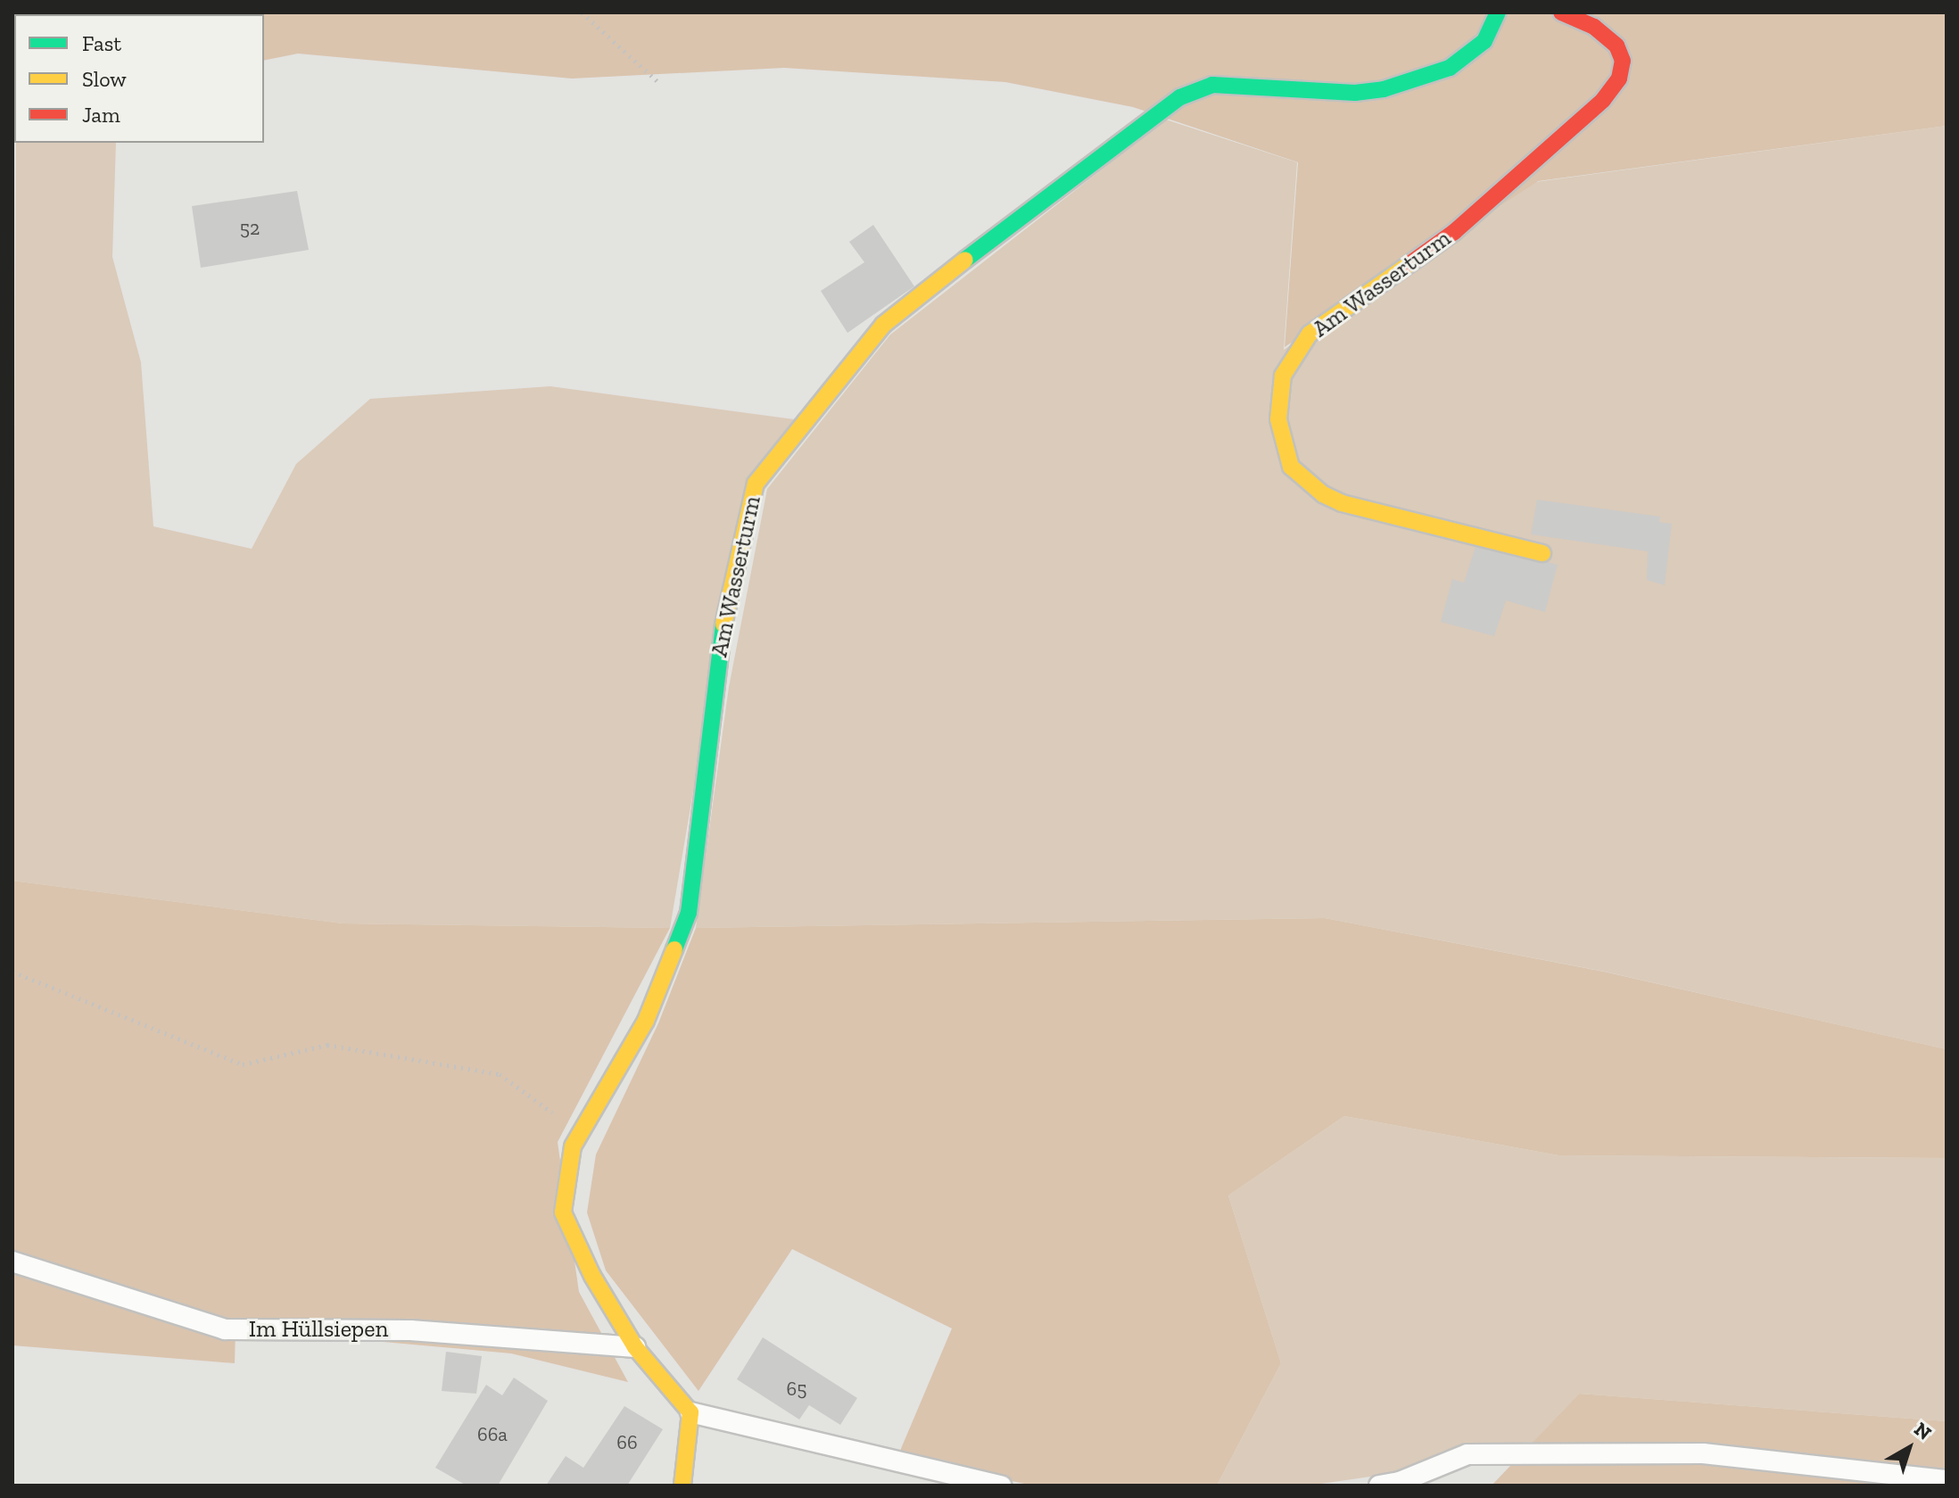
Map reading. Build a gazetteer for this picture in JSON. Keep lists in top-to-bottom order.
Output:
{
  "streets": {
    "street": ["Am Wasserturm"],
    "lane": ["Im Hüllsiepen"]
  },
  "crossings": [
    ["Am Wasserturm", "Im Hüllsiepen"]
  ],
  "house_numbers": [
    "52",
    "65",
    "66a",
    "66"
  ],
  "legend": ["Fast", "Slow", "Jam"],
  "north": "top right"
}
